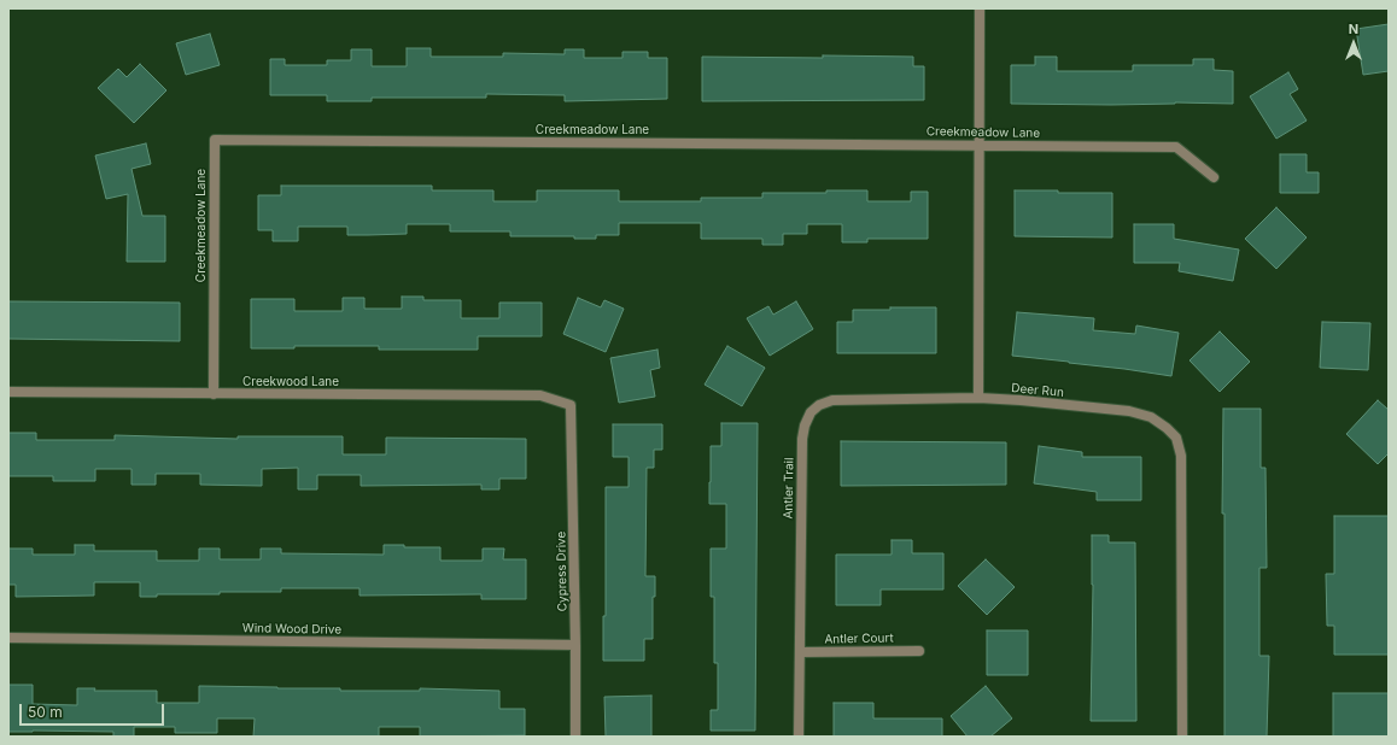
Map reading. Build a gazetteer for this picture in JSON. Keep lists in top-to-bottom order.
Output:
{
  "streets": {
    "street": [
      "Creekmeadow Lane",
      "Creekwood Lane",
      "Deer Run",
      "Antler Trail",
      "Cypress Drive",
      "Wind Wood Drive",
      "Antler Court"
    ]
  },
  "crossings": [
    ["Creekmeadow Lane", "Creekwood Lane"],
    ["Creekwood Lane", "Cypress Drive"],
    ["Deer Run", "Antler Trail"],
    ["Antler Trail", "Antler Court"],
    ["Cypress Drive", "Wind Wood Drive"]
  ],
  "scale_bar": "50 m",
  "north": "top"
}
